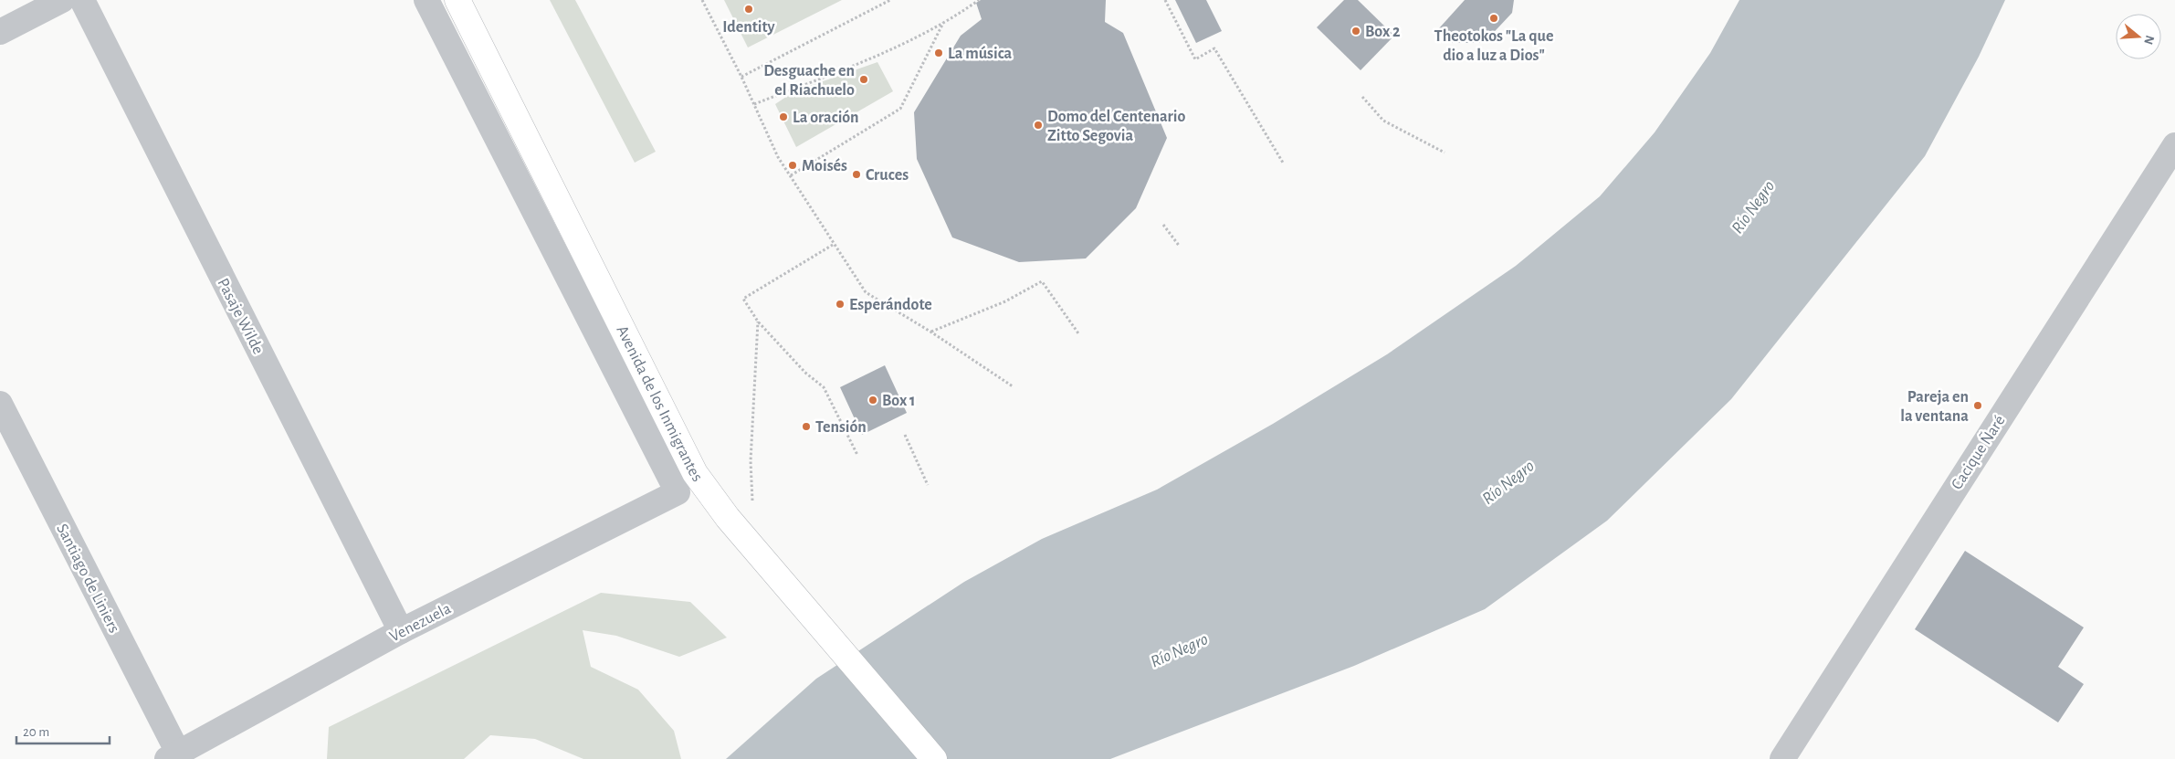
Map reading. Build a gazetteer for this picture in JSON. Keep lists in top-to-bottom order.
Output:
{
  "streets": {
    "main road": ["Avenida de los Inmigrantes"],
    "street": [
      "Pasaje Wilde",
      "Cacique Ñaré",
      "Santiago de Liniers",
      "Venezuela"
    ]
  },
  "crossings": [
    ["Pasaje Wilde", "Venezuela"],
    ["Avenida de los Inmigrantes", "Venezuela"],
    ["Santiago de Liniers", "Venezuela"]
  ],
  "water": ["Río Negro"],
  "places": [
    "Identity",
    "Theotokos \"La que dio a luz a Dios\"",
    "Box 2",
    "La música",
    "Desguache en el Riachuelo",
    "La oración",
    "Domo del Centenario Zitto Segovia",
    "Moisés",
    "Cruces",
    "Esperándote",
    "Box 1",
    "Pareja en la ventana",
    "Tensión"
  ],
  "scale_bar": "20 m",
  "north": "right"
}
